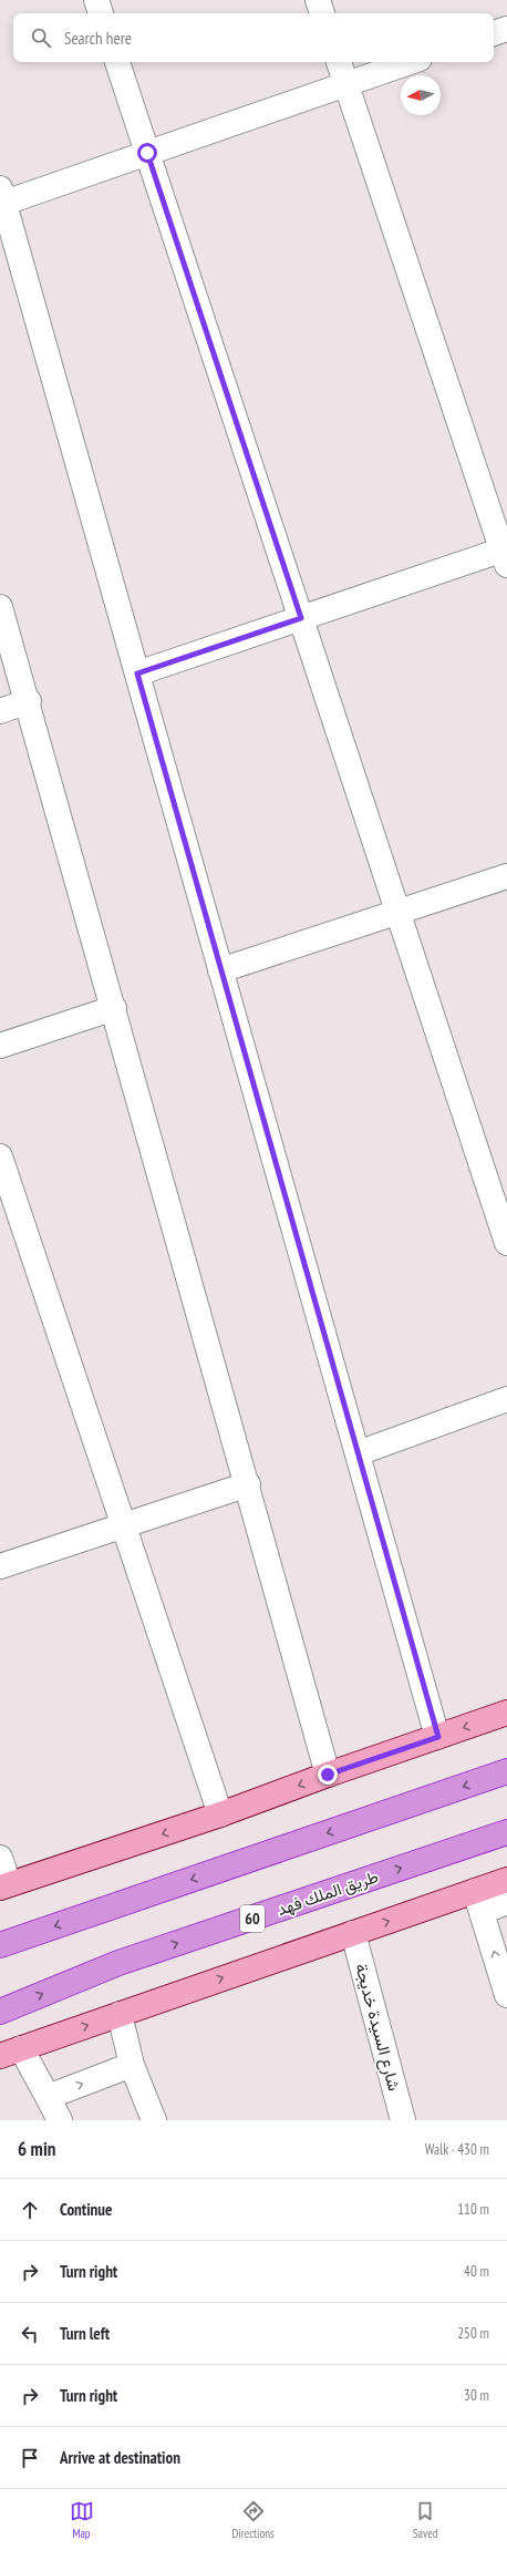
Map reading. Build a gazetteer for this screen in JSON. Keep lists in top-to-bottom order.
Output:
{
  "streets": {
    "highway": ["طريق الملك فهد", "60"],
    "street": ["شارع السيدة خديجة"]
  },
  "north": "left",
  "page": {
    "search": "Search here",
    "heading": ["6 min", "Walk · 430 m"],
    "list": [
      ["Continue", "110 m"],
      ["Turn right", "40 m"],
      ["Turn left", "250 m"],
      ["Turn right", "30 m"],
      "Arrive at destination"
    ],
    "nav": ["Map", "Directions", "Saved"]
  }
}
